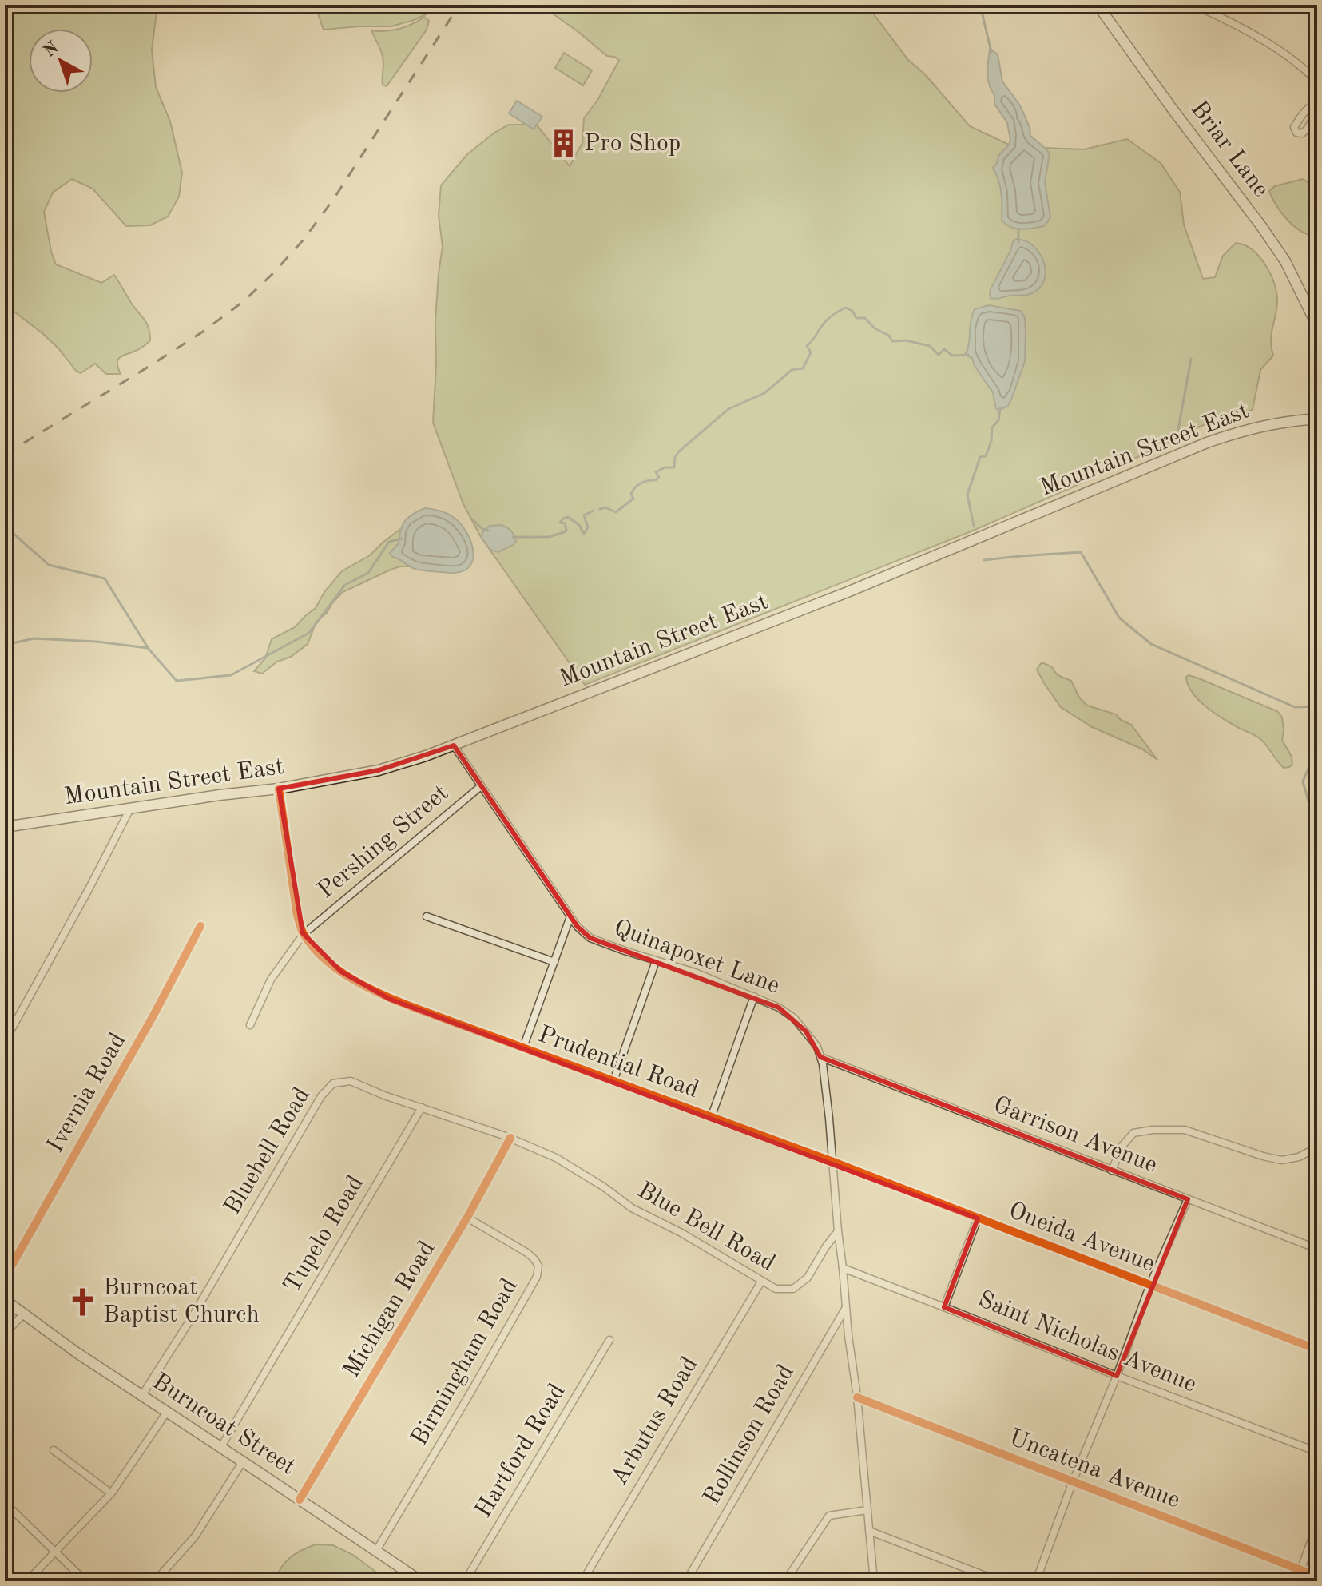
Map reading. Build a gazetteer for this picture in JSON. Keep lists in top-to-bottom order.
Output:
{
  "streets": {
    "main road": ["Briar Lane", "Mountain Street East", "Burncoat Street"],
    "street": [
      "Pershing Street",
      "Quinapoxet Lane",
      "Prudential Road",
      "Ivernia Road",
      "Garrison Avenue",
      "Bluebell Road",
      "Blue Bell Road",
      "Tupelo Road",
      "Oneida Avenue",
      "Michigan Road",
      "Saint Nicholas Avenue",
      "Birmingham Road",
      "Arbutus Road",
      "Rollinson Road",
      "Hartford Road",
      "Uncatena Avenue"
    ]
  },
  "crossings": [
    ["Mountain Street East", "Quinapoxet Lane"],
    ["Pershing Street", "Quinapoxet Lane"],
    ["Pershing Street", "Prudential Road"],
    ["Quinapoxet Lane", "Prudential Road"],
    ["Quinapoxet Lane", "Garrison Avenue"],
    ["Quinapoxet Lane", "Blue Bell Road"],
    ["Quinapoxet Lane", "Oneida Avenue"],
    ["Quinapoxet Lane", "Saint Nicholas Avenue"],
    ["Quinapoxet Lane", "Rollinson Road"],
    ["Quinapoxet Lane", "Uncatena Avenue"],
    ["Prudential Road", "Oneida Avenue"],
    ["Bluebell Road", "Blue Bell Road"],
    ["Bluebell Road", "Tupelo Road"],
    ["Bluebell Road", "Michigan Road"],
    ["Bluebell Road", "Burncoat Street"],
    ["Blue Bell Road", "Arbutus Road"],
    ["Tupelo Road", "Burncoat Street"],
    ["Michigan Road", "Birmingham Road"],
    ["Michigan Road", "Burncoat Street"],
    ["Birmingham Road", "Burncoat Street"]
  ],
  "places": {
    "building": ["Pro Shop"],
    "church": ["Burncoat Baptist Church"]
  },
  "north": "top left"
}
